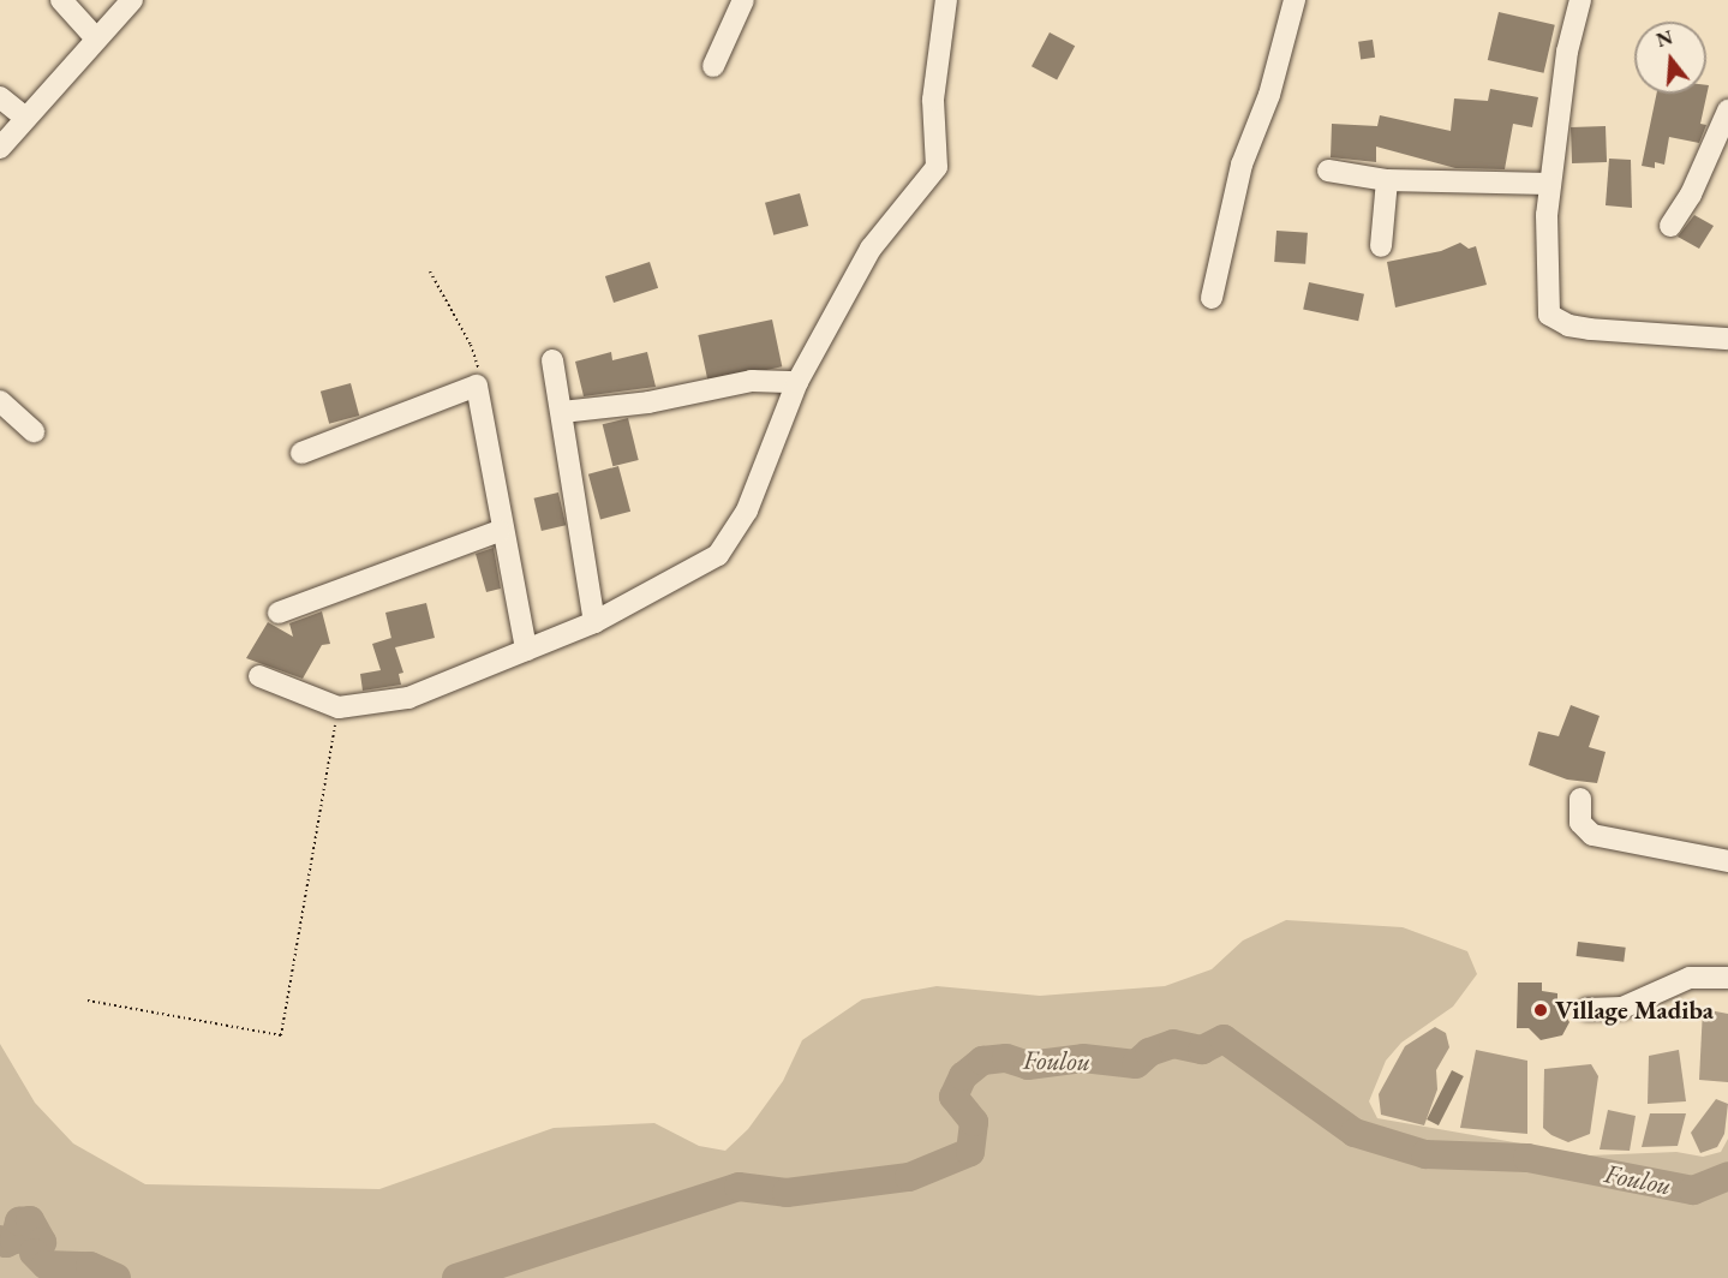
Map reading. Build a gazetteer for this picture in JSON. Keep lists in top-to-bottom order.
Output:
{
  "water": ["Foulou"],
  "places": ["Village Madiba"],
  "north": "top"
}
